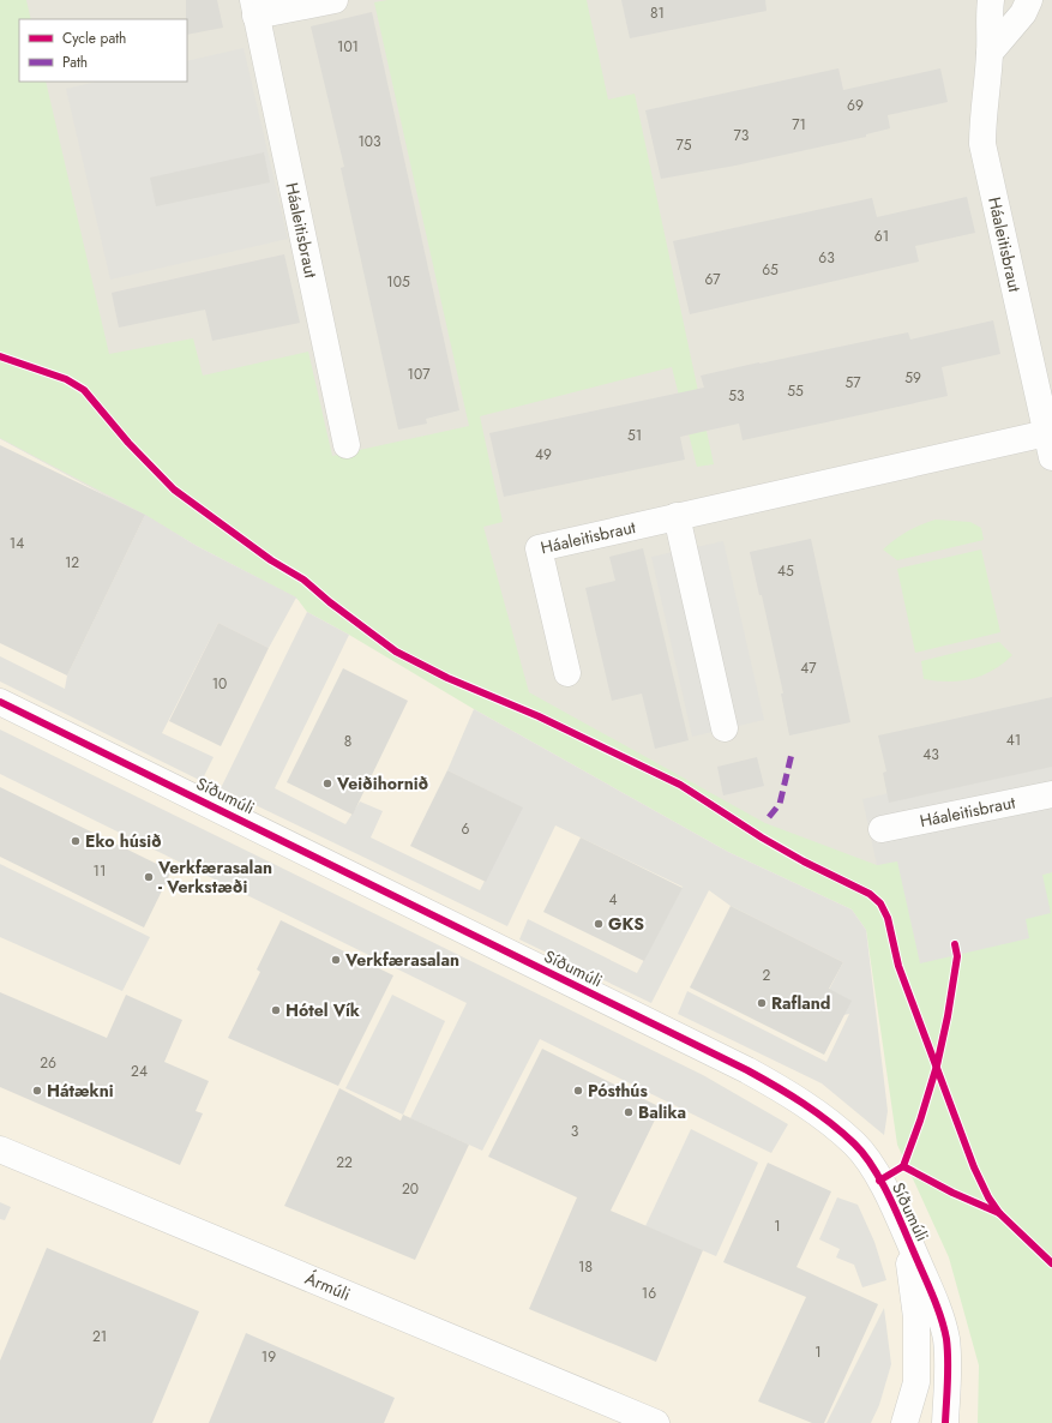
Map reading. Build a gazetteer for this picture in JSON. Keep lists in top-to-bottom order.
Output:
{
  "streets": {
    "street": ["Háaleitisbraut", "Síðumúli", "Ármúli"]
  },
  "places": [
    "Veiðihornið",
    "Eko húsið",
    "Verkfærasalan - Verkstæði",
    "GKS",
    "Verkfærasalan",
    "Rafland",
    "Hótel Vík",
    "Hátækni",
    "Pósthús",
    "Balika"
  ],
  "house_numbers": [
    "81",
    "101",
    "69",
    "71",
    "73",
    "103",
    "75",
    "61",
    "63",
    "65",
    "67",
    "105",
    "107",
    "59",
    "57",
    "55",
    "53",
    "51",
    "49",
    "14",
    "12",
    "45",
    "47",
    "10",
    "41",
    "8",
    "43",
    "6",
    "11",
    "4",
    "2",
    "26",
    "24",
    "3",
    "22",
    "20",
    "1",
    "18",
    "16",
    "21",
    "1",
    "19"
  ],
  "legend": ["Cycle path", "Path"]
}
